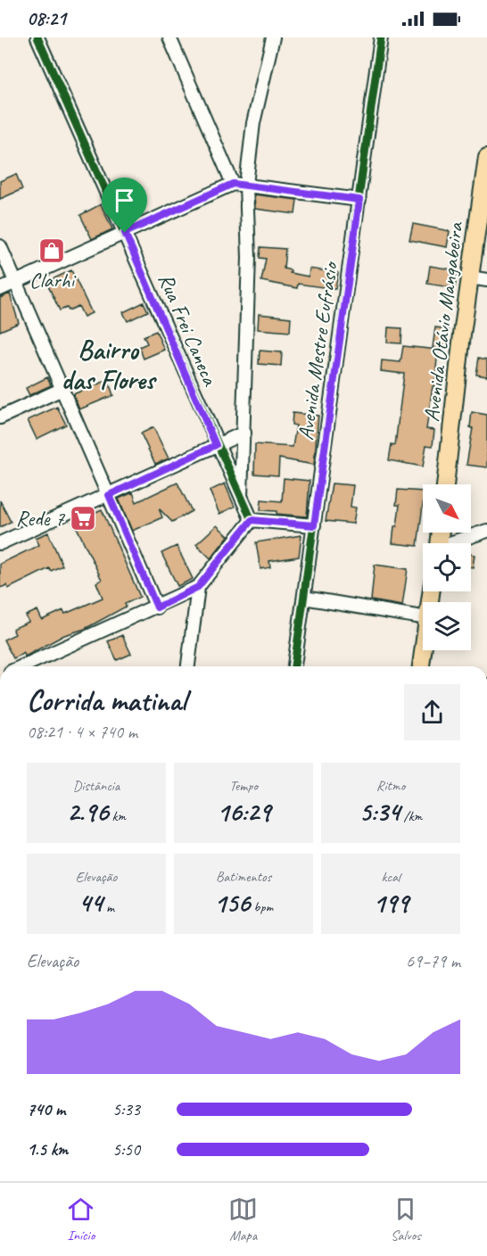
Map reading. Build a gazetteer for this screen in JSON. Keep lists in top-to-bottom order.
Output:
{
  "streets": {
    "main road": ["Avenida Otávio Mangabeira"],
    "street": ["Rua Frei Caneca", "Avenida Mestre Eufrásio"]
  },
  "districts": ["Bairro das Flores"],
  "places": {
    "shop": ["Clarhi"],
    "supermarket": ["Rede 7"]
  },
  "north": "bottom right",
  "page": {
    "status": "08:21",
    "heading": ["Corrida matinal", "08:21 · 4 × 740 m"],
    "stats": [
      ["Distância", "2.96 km"],
      ["Tempo", "16:29"],
      ["Ritmo", "5:34 /km"],
      ["Elevação", "44 m"],
      ["Batimentos", "156 bpm"],
      ["kcal", "199"]
    ],
    "chart": ["Elevação", "69–79 m"],
    "list": [
      {
        "name": "740 m",
        "note": "5:33"
      },
      {
        "name": "1.5 km",
        "note": "5:50"
      }
    ],
    "tabs": ["Início", "Mapa", "Salvos"]
  }
}
